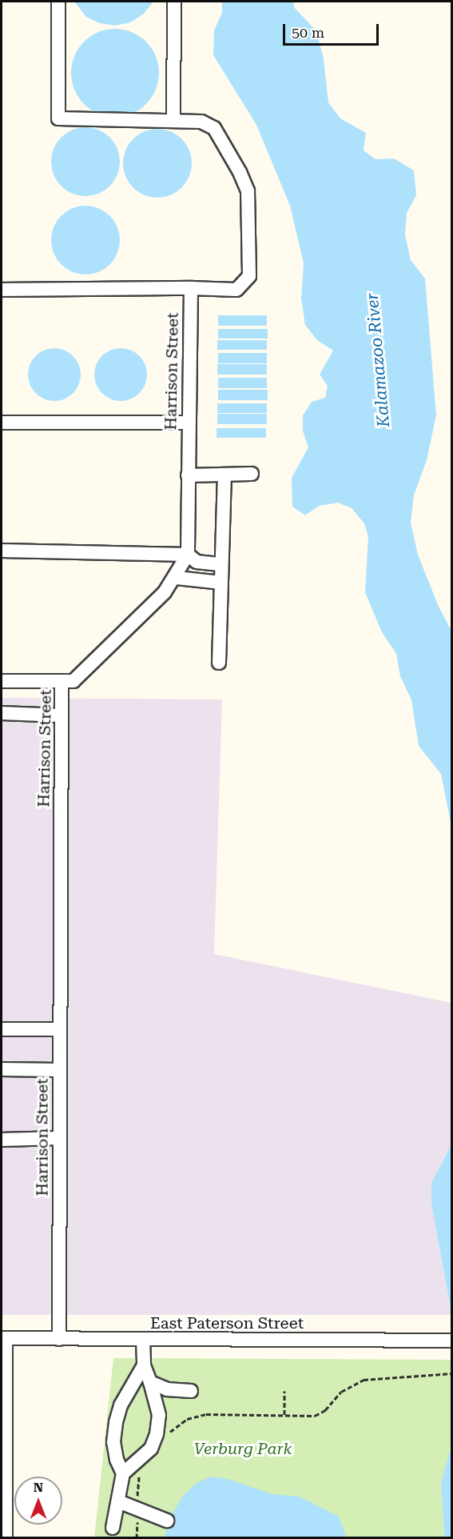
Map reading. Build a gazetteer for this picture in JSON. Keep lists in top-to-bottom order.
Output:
{
  "streets": {
    "street": ["Harrison Street", "East Paterson Street"]
  },
  "crossings": [
    ["Harrison Street", "East Paterson Street"]
  ],
  "water": ["Kalamazoo River"],
  "parks": ["Verburg Park"],
  "scale_bar": "50 m",
  "north": "top"
}
